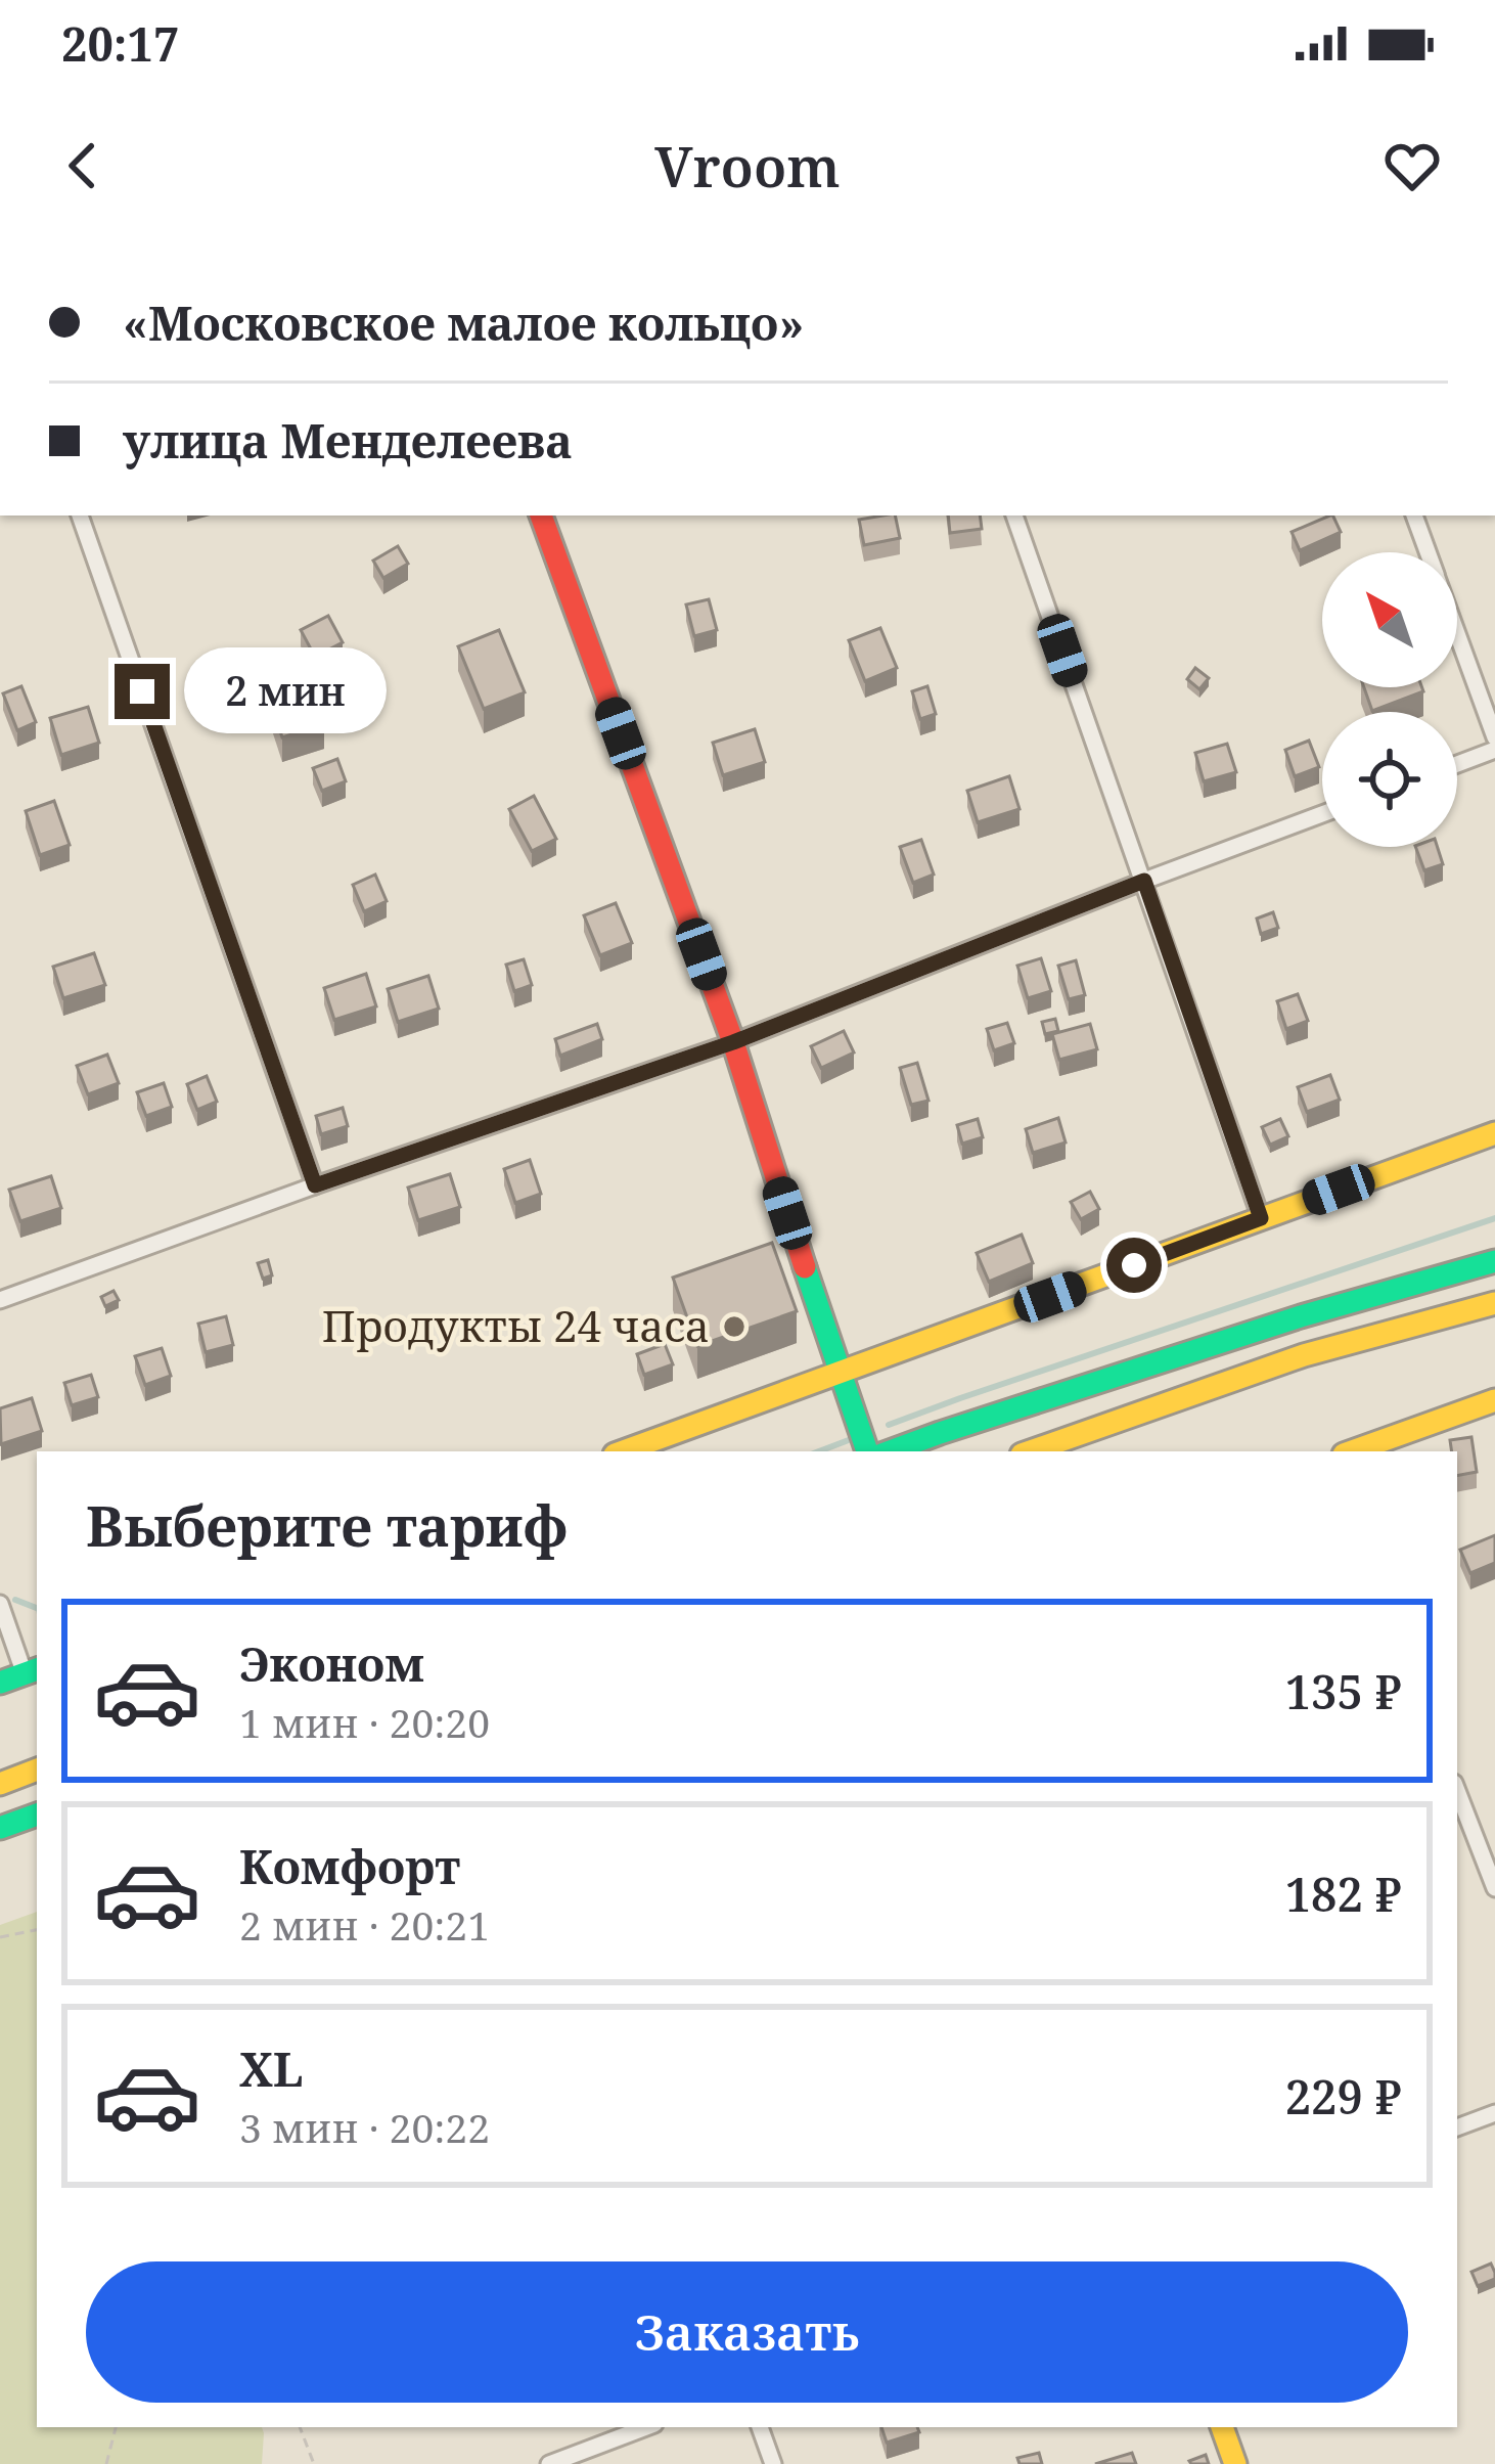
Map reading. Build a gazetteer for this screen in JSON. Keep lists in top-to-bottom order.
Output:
{
  "places": ["Продукты 24 часа"],
  "north": "top left",
  "page": {
    "status": "20:17",
    "header": "Vroom",
    "banner": ["«Московское малое кольцо»", "улица Менделеева"],
    "bubble": "2 мин",
    "heading": "Выберите тариф",
    "list": [
      {
        "name": "Эконом",
        "note": "1 мин · 20:20",
        "value": "135 ₽"
      },
      {
        "name": "Комфорт",
        "note": "2 мин · 20:21",
        "value": "182 ₽"
      },
      {
        "name": "XL",
        "note": "3 мин · 20:22",
        "value": "229 ₽"
      }
    ],
    "buttons": "Заказать"
  }
}
